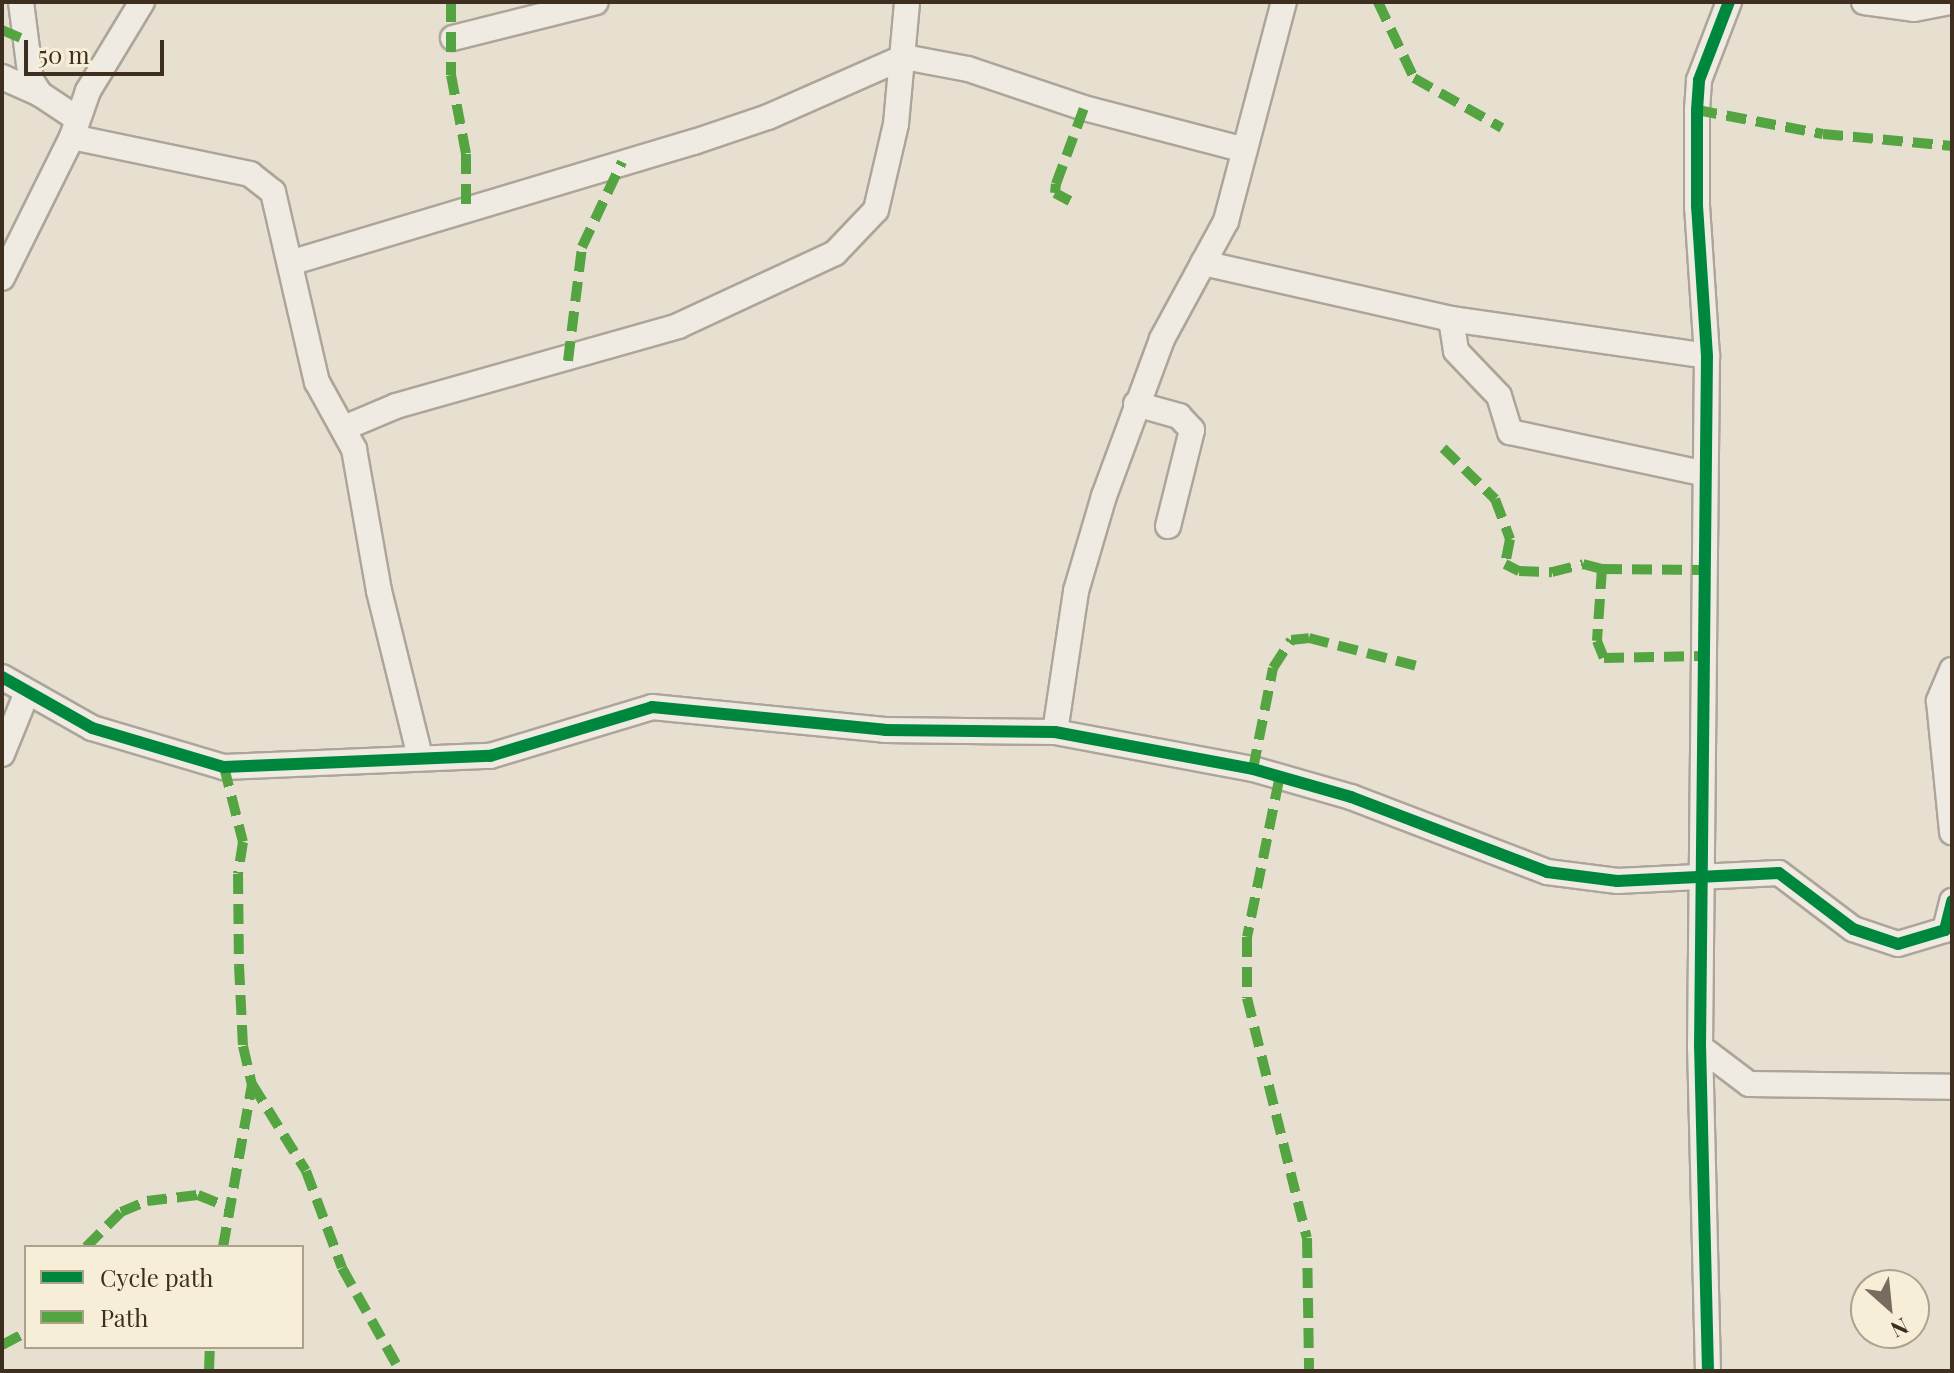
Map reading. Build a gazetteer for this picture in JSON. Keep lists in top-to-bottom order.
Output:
{
  "legend": ["Cycle path", "Path"],
  "scale_bar": "50 m",
  "north": "bottom right"
}
